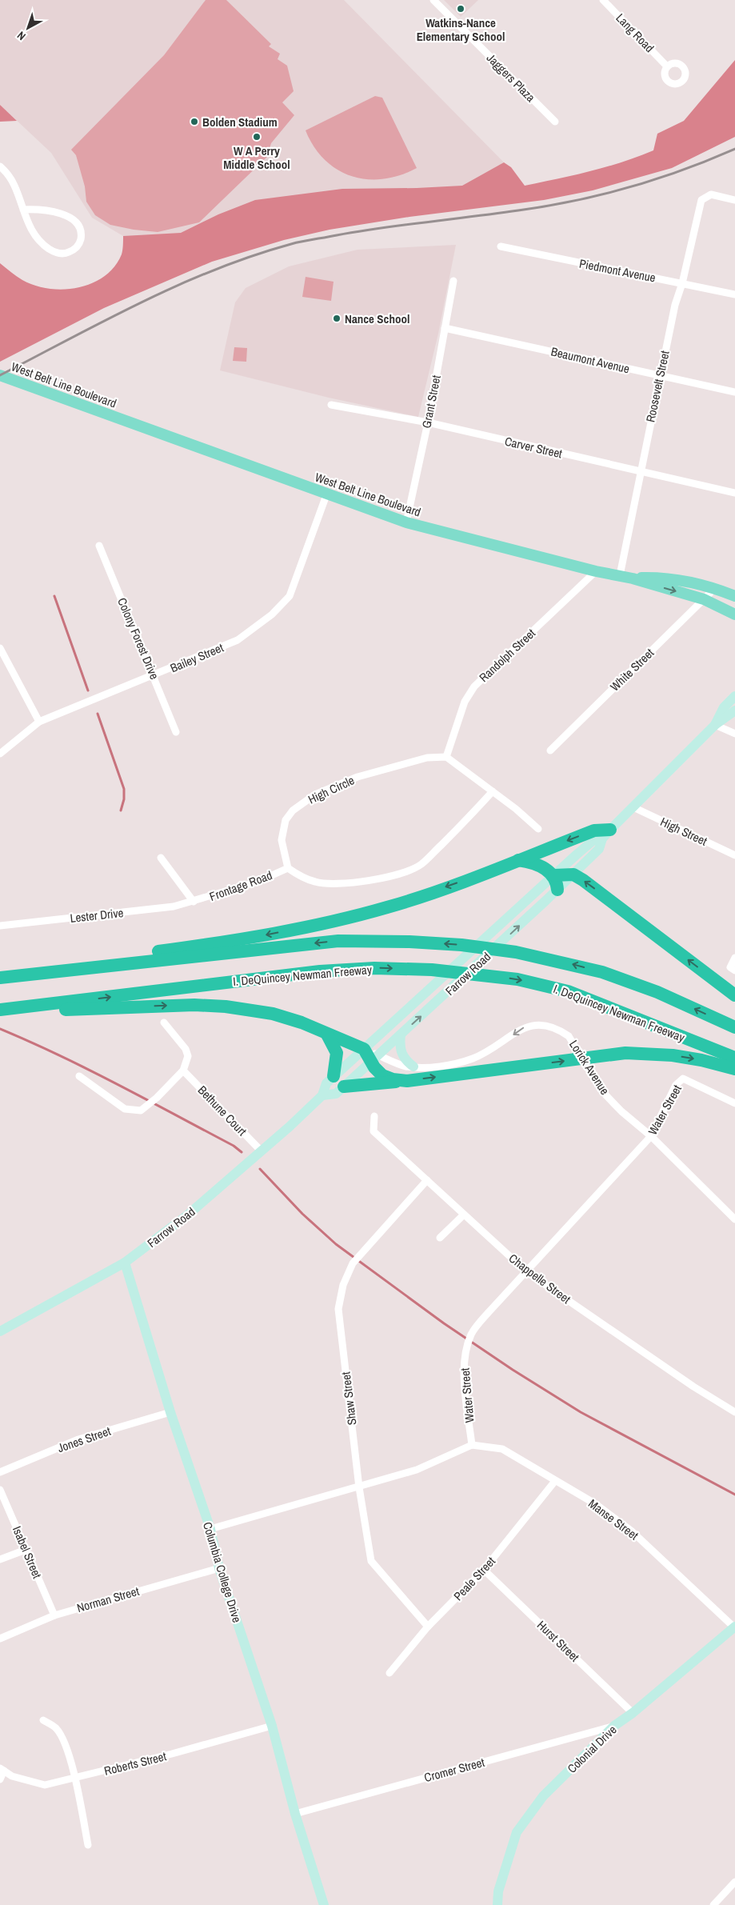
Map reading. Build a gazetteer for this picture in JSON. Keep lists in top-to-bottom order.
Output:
{
  "streets": {
    "highway": ["I. DeQuincey Newman Freeway"],
    "main road": [
      "West Belt Line Boulevard",
      "Farrow Road",
      "Columbia College Drive",
      "Colonial Drive"
    ],
    "street": [
      "Lang Road",
      "Jaggers Plaza",
      "Piedmont Avenue",
      "Beaumont Avenue",
      "Roosevelt Street",
      "Grant Street",
      "Carver Street",
      "Colony Forest Drive",
      "Randolph Street",
      "Bailey Street",
      "White Street",
      "High Circle",
      "High Street",
      "Frontage Road",
      "Lester Drive",
      "Lorick Avenue",
      "Water Street",
      "Bethune Court",
      "Chappelle Street",
      "Shaw Street",
      "Jones Street",
      "Manse Street",
      "Isabel Street",
      "Peale Street",
      "Norman Street",
      "Hurst Street",
      "Roberts Street",
      "Cromer Street"
    ]
  },
  "crossings": [
    ["Piedmont Avenue", "Roosevelt Street"],
    ["Beaumont Avenue", "Roosevelt Street"],
    ["Beaumont Avenue", "Grant Street"],
    ["West Belt Line Boulevard", "Roosevelt Street"],
    ["West Belt Line Boulevard", "Grant Street"],
    ["West Belt Line Boulevard", "Randolph Street"],
    ["West Belt Line Boulevard", "Bailey Street"],
    ["West Belt Line Boulevard", "White Street"],
    ["Roosevelt Street", "Carver Street"],
    ["Grant Street", "Carver Street"],
    ["Colony Forest Drive", "Bailey Street"],
    ["Randolph Street", "High Circle"],
    ["High Circle", "Frontage Road"],
    ["High Street", "Farrow Road"],
    ["Frontage Road", "Lester Drive"],
    ["Farrow Road", "Lorick Avenue"],
    ["Farrow Road", "Bethune Court"],
    ["Farrow Road", "Columbia College Drive"],
    ["Lorick Avenue", "Water Street"],
    ["Water Street", "Chappelle Street"],
    ["Water Street", "Manse Street"],
    ["Chappelle Street", "Shaw Street"],
    ["Shaw Street", "Peale Street"],
    ["Jones Street", "Columbia College Drive"],
    ["Manse Street", "Peale Street"],
    ["Manse Street", "Colonial Drive"],
    ["Isabel Street", "Norman Street"],
    ["Columbia College Drive", "Norman Street"],
    ["Columbia College Drive", "Roberts Street"],
    ["Columbia College Drive", "Cromer Street"],
    ["Peale Street", "Hurst Street"],
    ["Hurst Street", "Colonial Drive"],
    ["Colonial Drive", "Cromer Street"]
  ],
  "one_way": ["Lorick Avenue"],
  "places": [
    "Watkins-Nance Elementary School",
    "Bolden Stadium",
    "W A Perry Middle School",
    "Nance School"
  ],
  "north": "bottom left"
}
